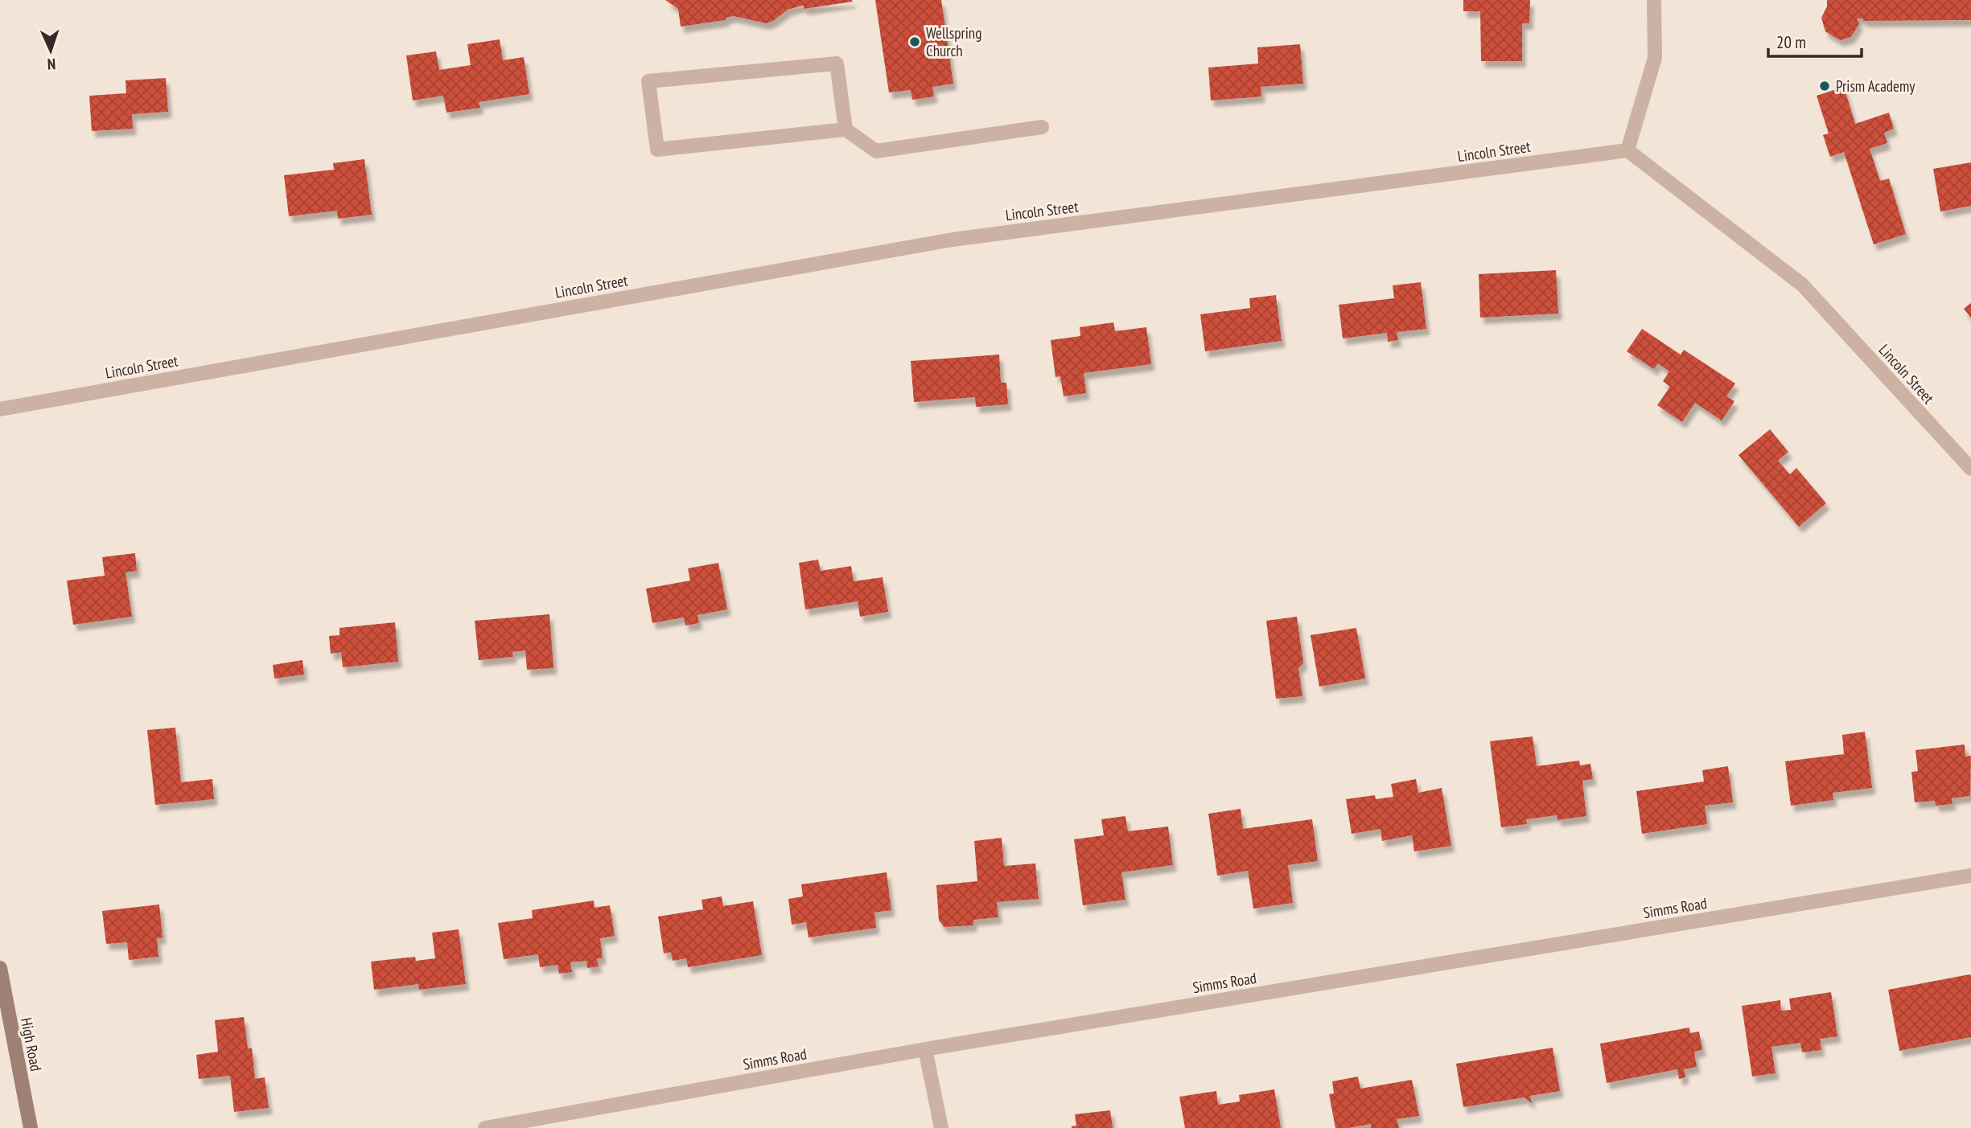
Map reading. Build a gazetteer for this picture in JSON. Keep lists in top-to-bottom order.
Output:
{
  "streets": {
    "main road": ["High Road"],
    "street": ["Lincoln Street", "Simms Road"]
  },
  "places": ["Wellspring Church", "Prism Academy"],
  "scale_bar": "20 m",
  "north": "bottom"
}
